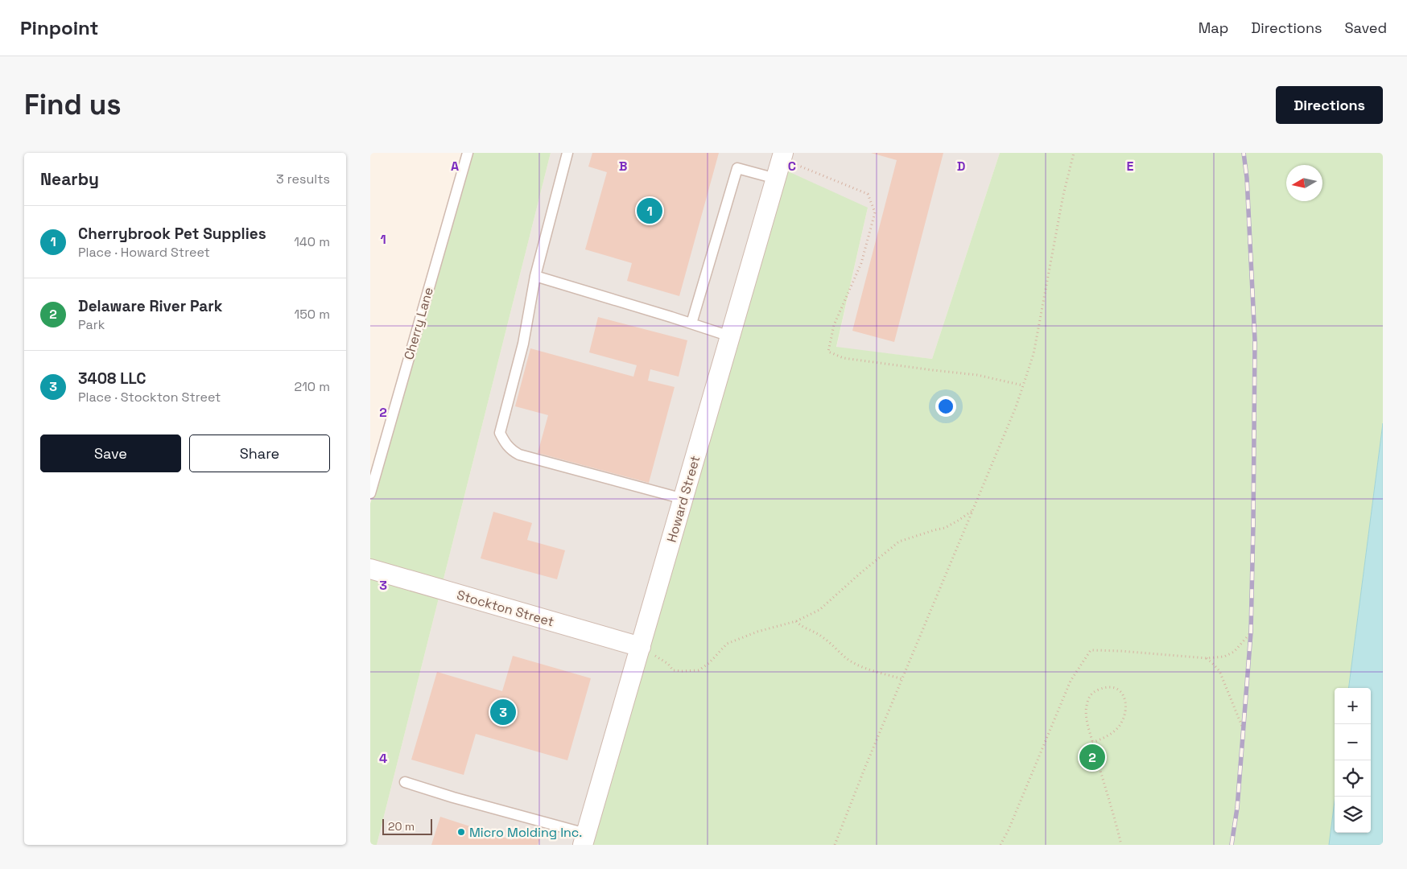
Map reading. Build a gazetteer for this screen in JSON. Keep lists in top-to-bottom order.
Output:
{
  "streets": {
    "street": ["Howard Street", "Stockton Street"],
    "lane": ["Cherry Lane"]
  },
  "crossings": [
    ["Howard Street", "Stockton Street"]
  ],
  "places": ["Micro Molding Inc."],
  "scale_bar": "20 m",
  "north": "left",
  "page": {
    "header": "Pinpoint",
    "nav": ["Map", "Directions", "Saved"],
    "buttons": [
      "Directions",
      ["Save", "Share"]
    ],
    "title": "Find us",
    "heading": ["Nearby", "3 results"],
    "pins": ["1", "3", "2"],
    "list": [
      {
        "mark": "1",
        "name": "Cherrybrook Pet Supplies",
        "note": "Place · Howard Street",
        "value": "140 m"
      },
      {
        "mark": "2",
        "name": "Delaware River Park",
        "note": "Park",
        "value": "150 m"
      },
      {
        "mark": "3",
        "name": "3408 LLC",
        "note": "Place · Stockton Street",
        "value": "210 m"
      }
    ],
    "map_buttons": ["+", "−"],
    "scale": "20 m"
  },
  "grid": {
    "columns": [
      "A",
      "B",
      "C",
      "D",
      "E"
    ],
    "rows": [
      "1",
      "2",
      "3",
      "4"
    ]
  }
}
